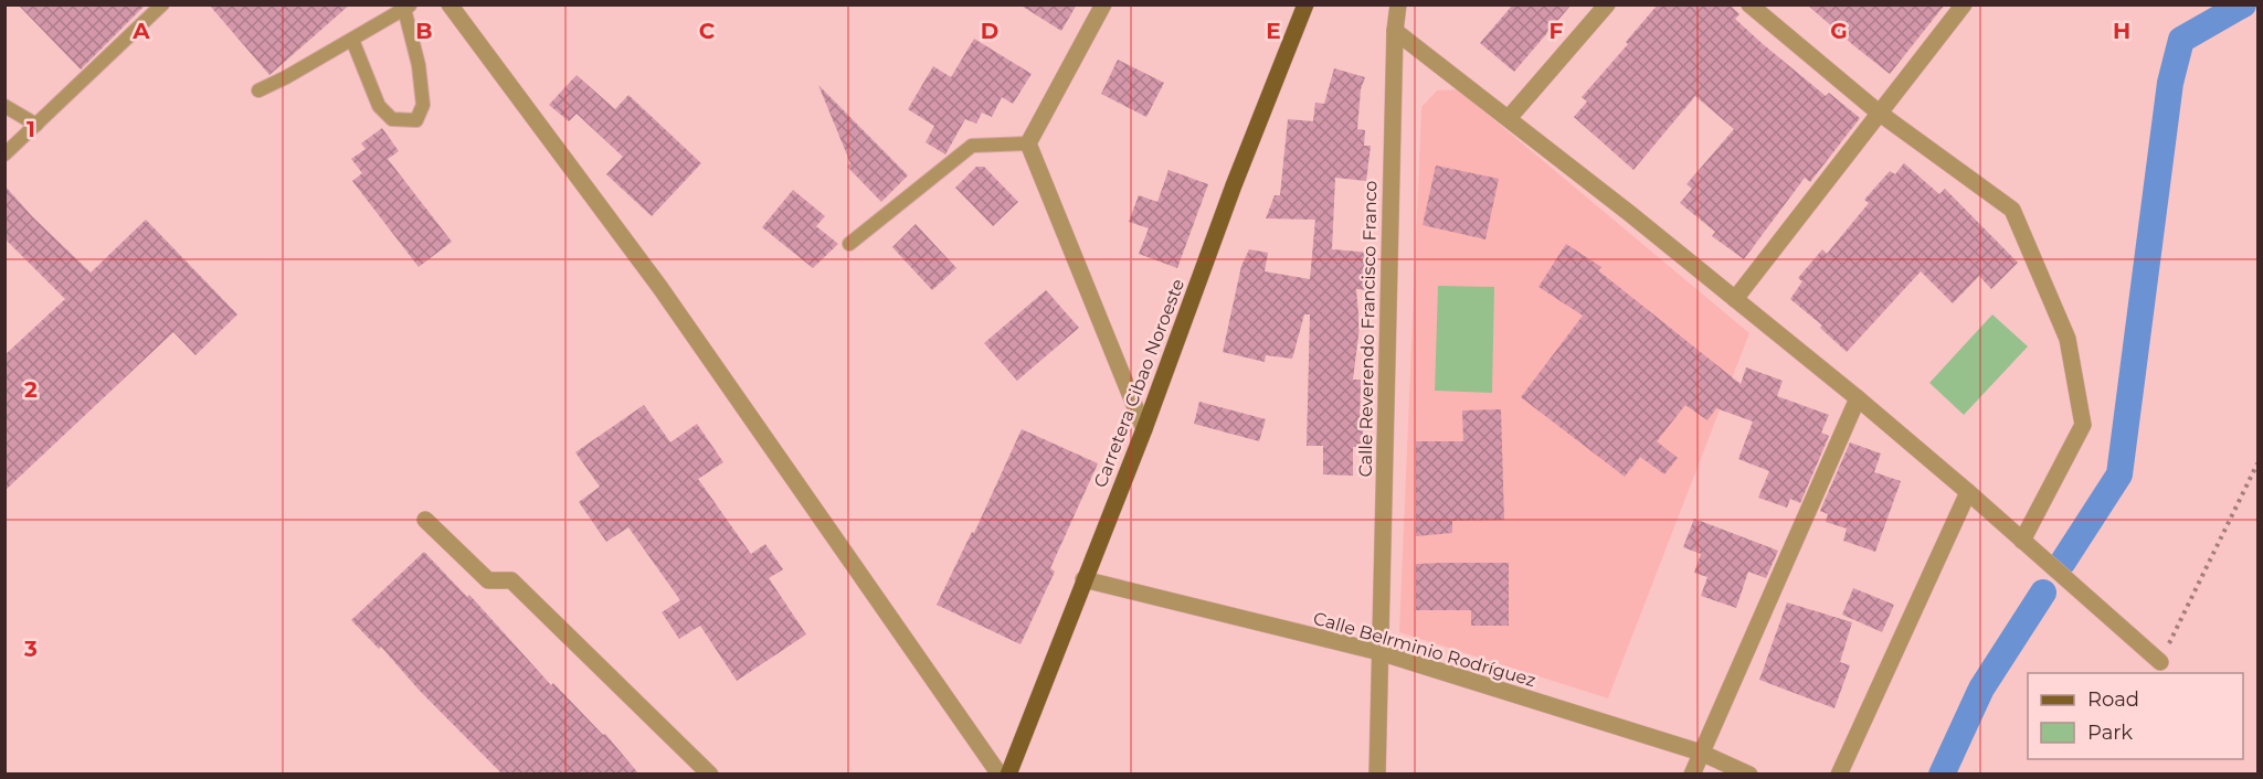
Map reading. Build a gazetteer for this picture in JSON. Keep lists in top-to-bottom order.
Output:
{
  "streets": {
    "main road": ["Carretera Cibao Noroeste"],
    "street": ["Calle Reverendo Francisco Franco", "Calle Belrminio Rodríguez"]
  },
  "crossings": [
    ["Calle Reverendo Francisco Franco", "Calle Belrminio Rodríguez"],
    ["Carretera Cibao Noroeste", "Calle Belrminio Rodríguez"]
  ],
  "legend": ["Road", "Park"],
  "grid": {
    "columns": [
      "A",
      "B",
      "C",
      "D",
      "E",
      "F",
      "G",
      "H"
    ],
    "rows": ["1", "2", "3"]
  }
}
